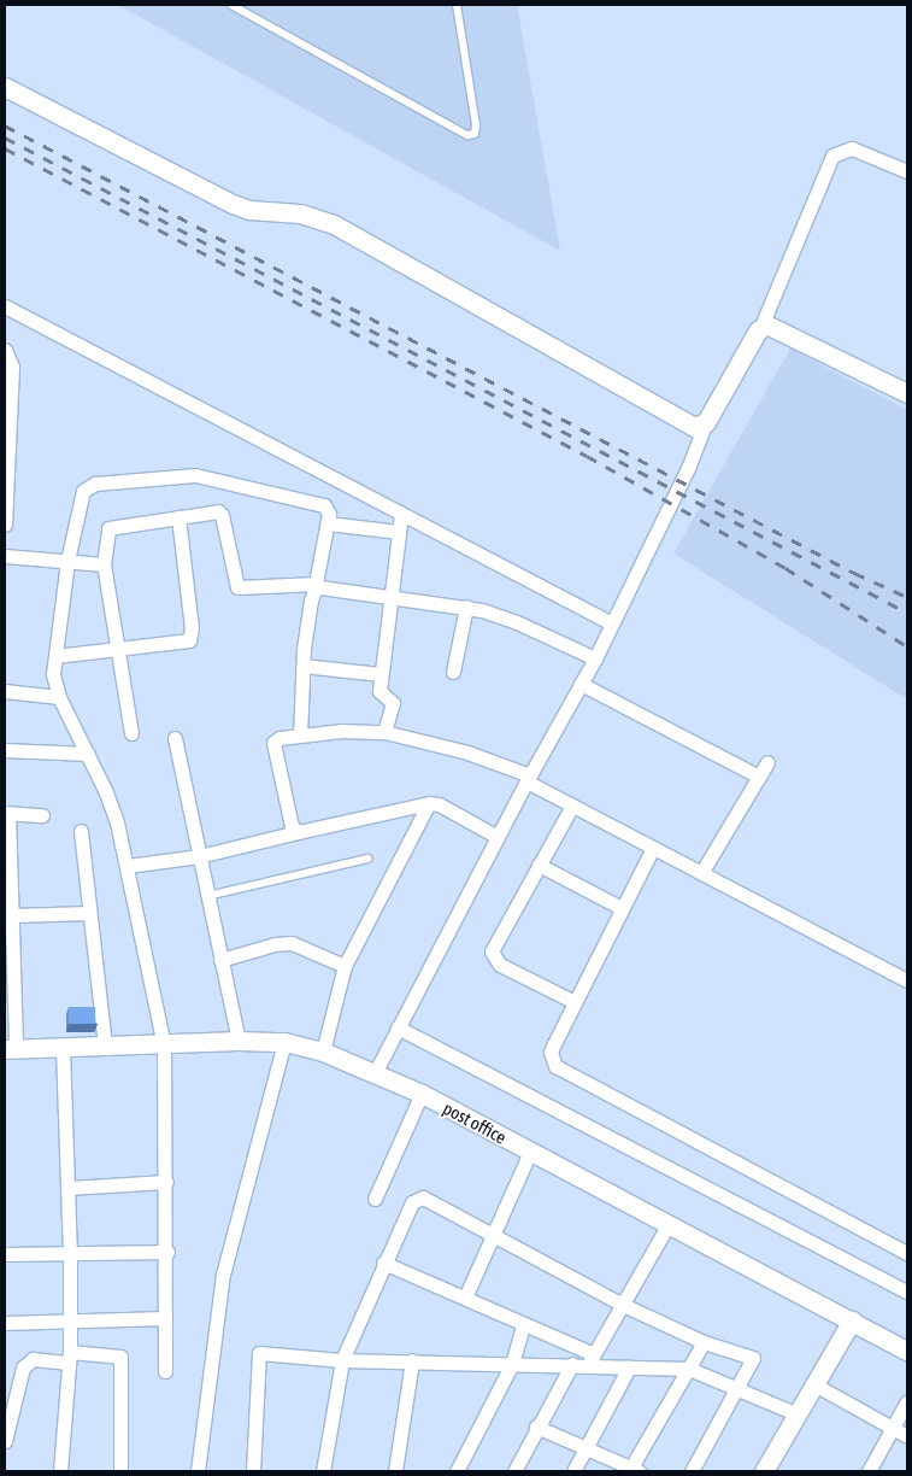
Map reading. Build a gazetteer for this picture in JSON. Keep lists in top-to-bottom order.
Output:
{
  "streets": {
    "street": ["post office"]
  }
}
